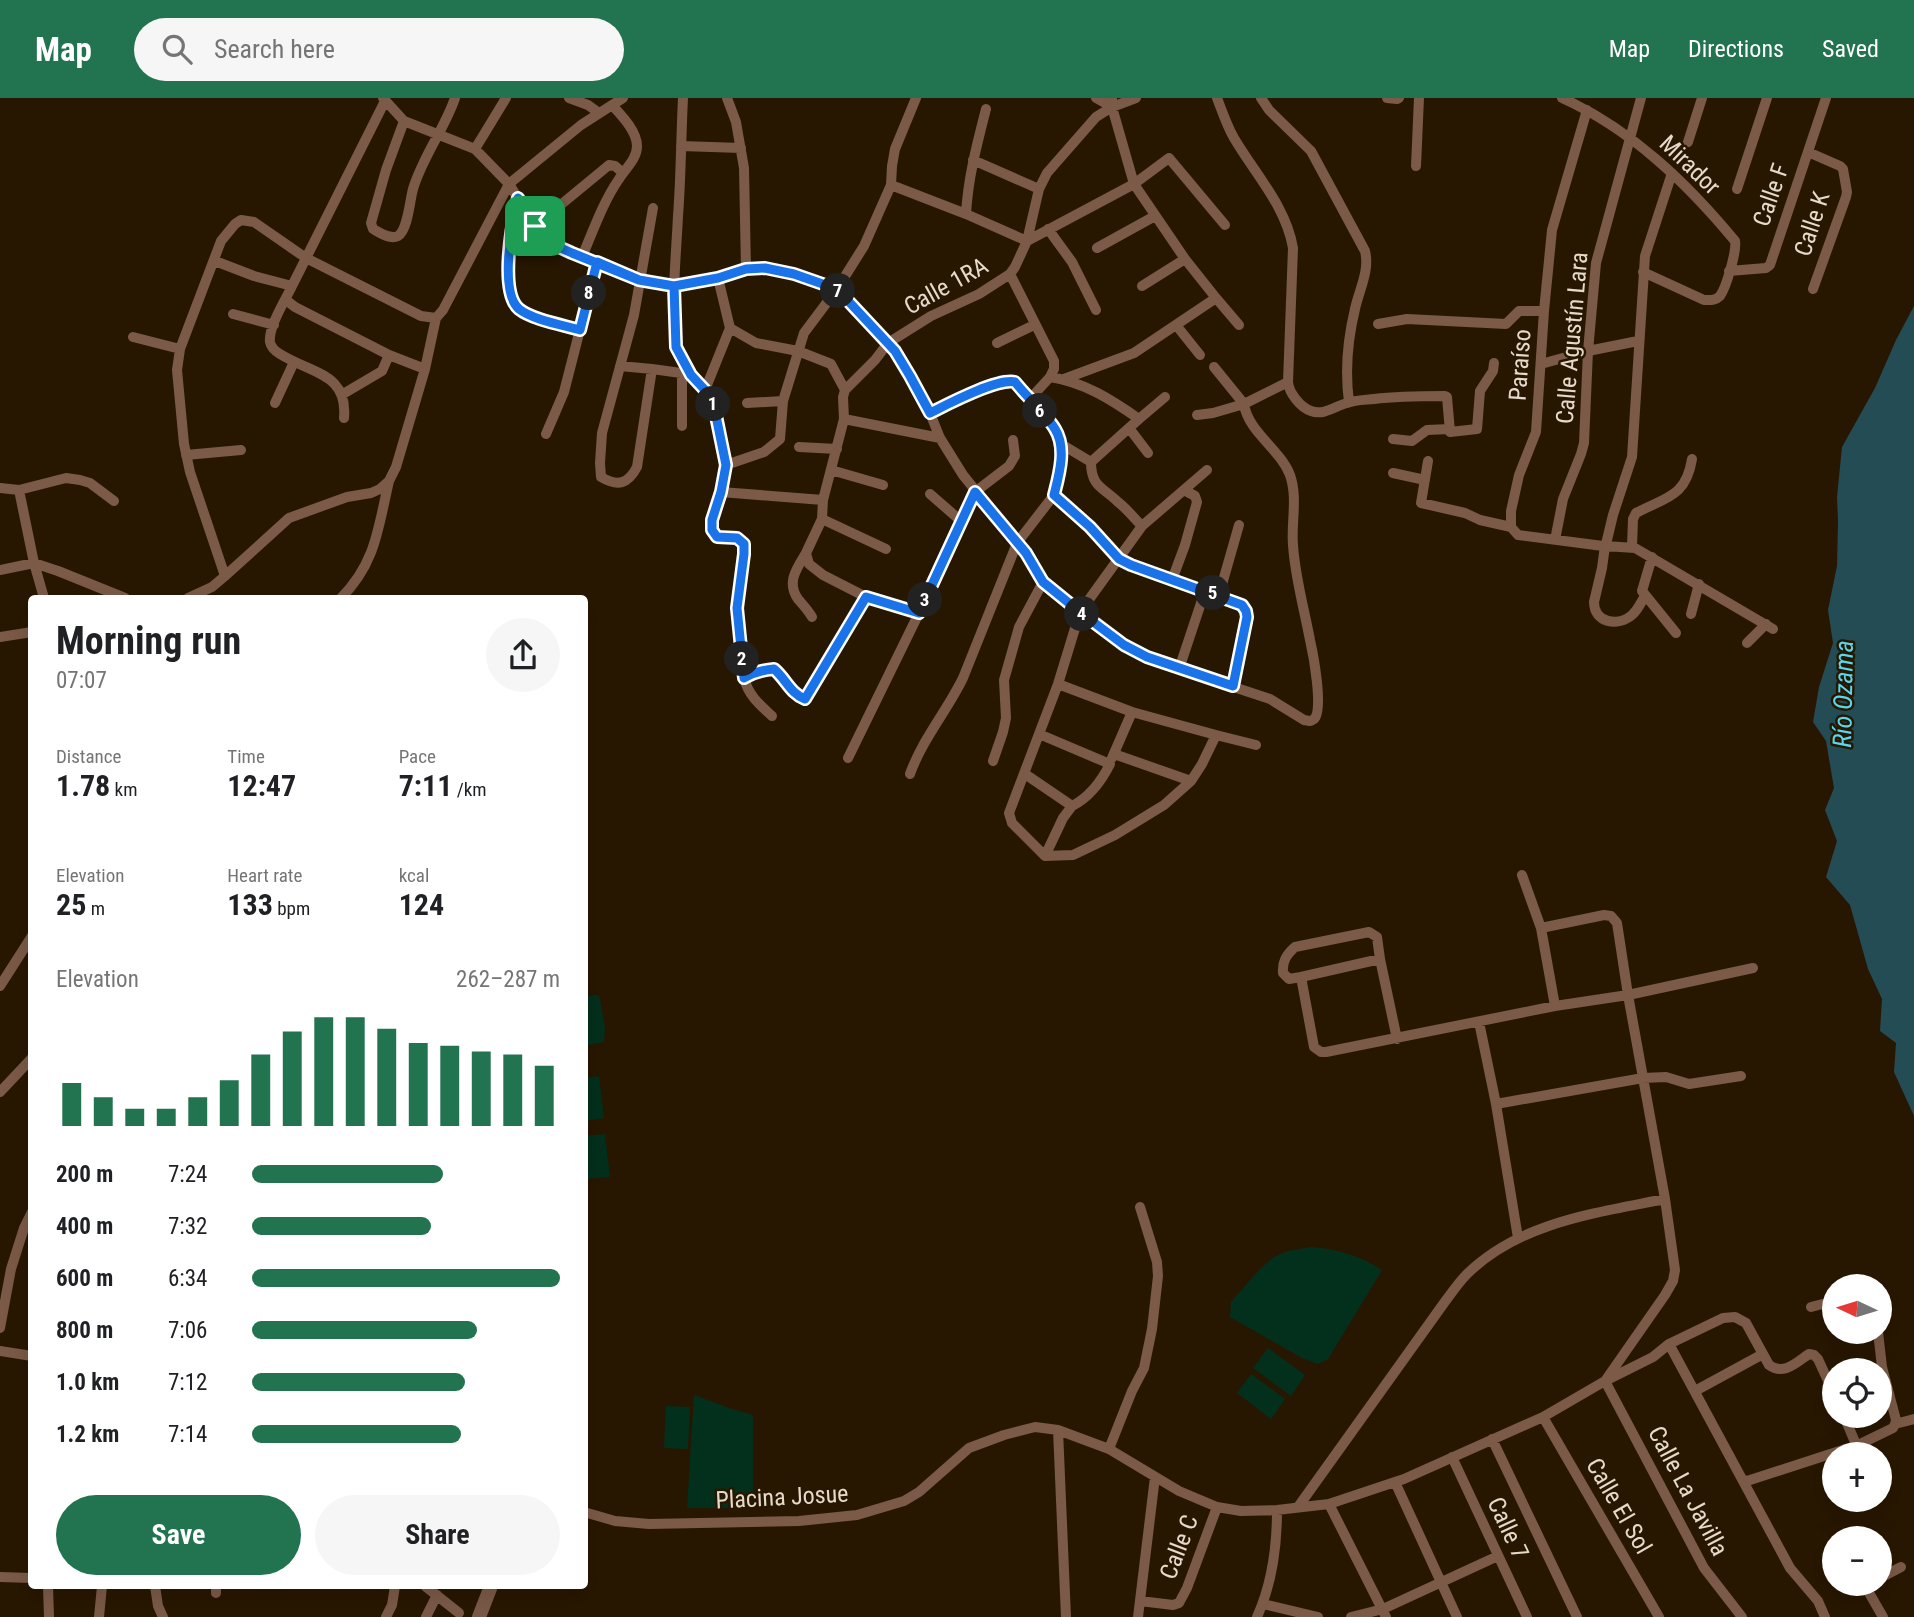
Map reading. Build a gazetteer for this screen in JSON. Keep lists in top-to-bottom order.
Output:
{
  "streets": {
    "street": [
      "Mirador",
      "Calle F",
      "Calle K",
      "Calle 1RA",
      "Calle Agustín Lara",
      "Paraíso",
      "Calle La Javilla",
      "Placina Josue",
      "Calle El Sol",
      "Calle 7",
      "Calle C"
    ]
  },
  "crossings": [
    ["Mirador", "Calle F"],
    ["Mirador", "Calle Agustín Lara"],
    ["Mirador", "Paraíso"],
    ["Calle F", "Calle K"],
    ["Calle La Javilla", "Placina Josue"],
    ["Placina Josue", "Calle El Sol"],
    ["Placina Josue", "Calle 7"],
    ["Placina Josue", "Calle C"]
  ],
  "water": ["Río Ozama"],
  "north": "left",
  "page": {
    "header": "Map",
    "search": "Search here",
    "nav": ["Map", "Directions", "Saved"],
    "pins": [
      "7",
      "8",
      "1",
      "6",
      "5",
      "3",
      "4",
      "2"
    ],
    "heading": ["Morning run", "07:07"],
    "stats": [
      ["Distance", "1.78 km"],
      ["Time", "12:47"],
      ["Pace", "7:11 /km"],
      ["Elevation", "25 m"],
      ["Heart rate", "133 bpm"],
      ["kcal", "124"]
    ],
    "chart": ["Elevation", "262–287 m"],
    "list": [
      {
        "name": "200 m",
        "note": "7:24"
      },
      {
        "name": "400 m",
        "note": "7:32"
      },
      {
        "name": "600 m",
        "note": "6:34"
      },
      {
        "name": "800 m",
        "note": "7:06"
      },
      {
        "name": "1.0 km",
        "note": "7:12"
      },
      {
        "name": "1.2 km",
        "note": "7:14"
      }
    ],
    "map_buttons": ["+", "−"],
    "buttons": ["Save", "Share"]
  }
}
